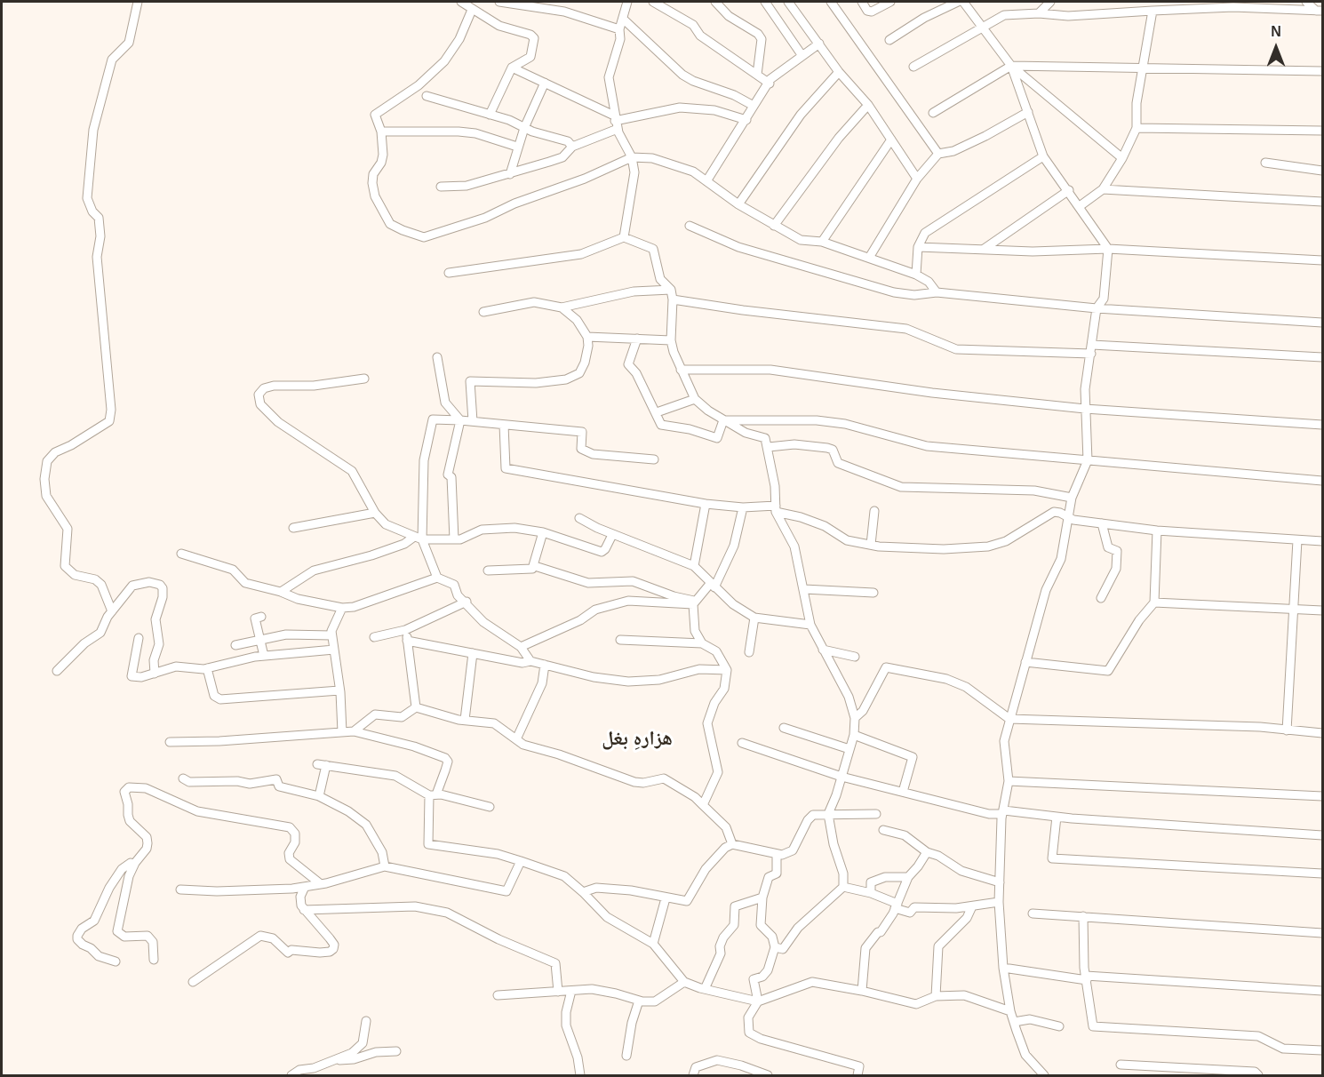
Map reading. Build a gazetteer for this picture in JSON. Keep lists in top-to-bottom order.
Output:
{
  "districts": ["هزارهِ بغل"],
  "north": "top"
}
